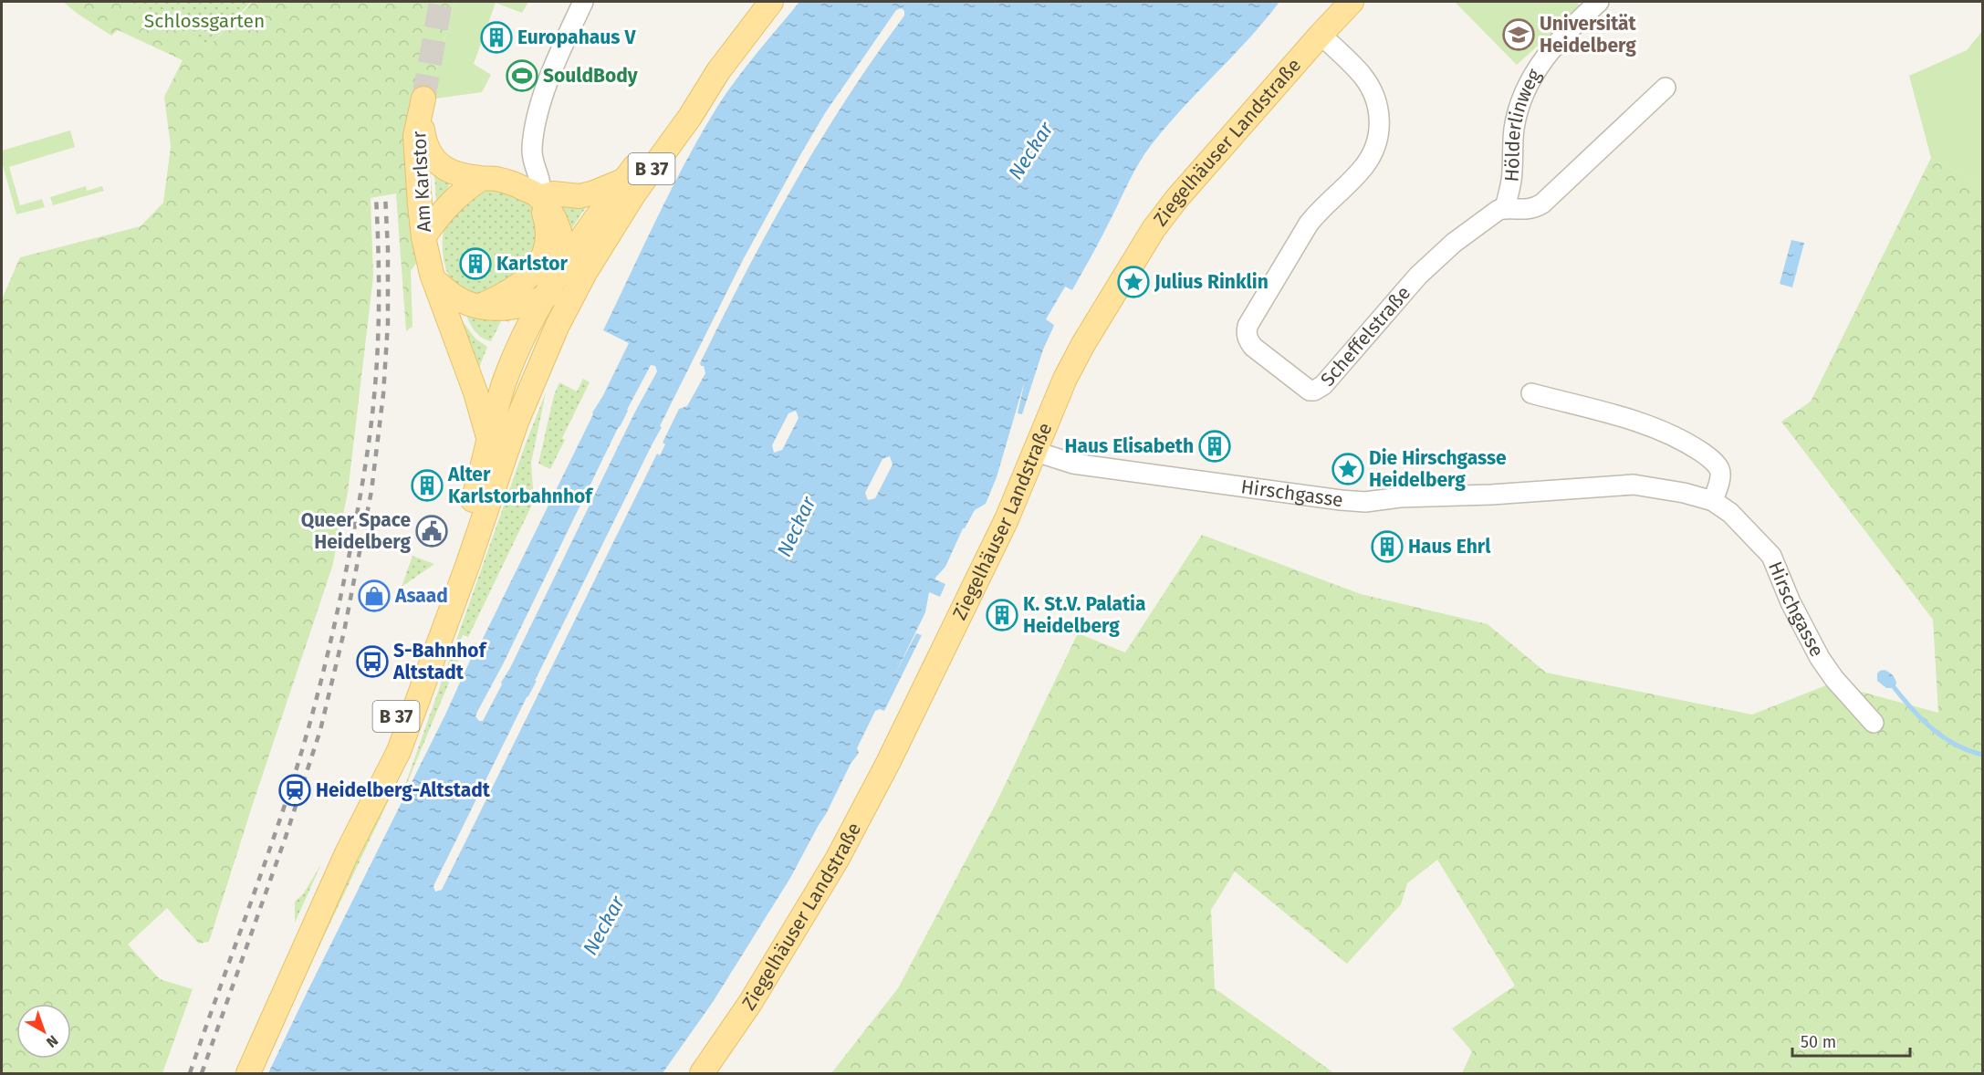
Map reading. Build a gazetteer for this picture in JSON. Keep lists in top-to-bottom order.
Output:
{
  "streets": {
    "main road": ["Ziegelhäuser Landstraße", "B 37", "Am Karlstor"],
    "street": ["Hölderlinweg", "Scheffelstraße", "Hirschgasse"]
  },
  "crossings": [
    ["Hölderlinweg", "Scheffelstraße"],
    ["Ziegelhäuser Landstraße", "Scheffelstraße"],
    ["Ziegelhäuser Landstraße", "Hirschgasse"],
    ["B 37", "Am Karlstor"]
  ],
  "water": ["Neckar"],
  "parks": ["Schlossgarten"],
  "places": {
    "school or university": ["Universität Heidelberg"],
    "building": [
      "Europahaus V",
      "Karlstor",
      "Haus Elisabeth",
      "Alter Karlstorbahnhof",
      "Haus Ehrl",
      "K. St.V. Palatia Heidelberg"
    ],
    "sports": ["SouldBody"],
    "place": ["Julius Rinklin", "Die Hirschgasse Heidelberg"],
    "public building": ["Queer Space Heidelberg"],
    "shop": ["Asaad"],
    "bus stop": ["S-Bahnhof Altstadt"],
    "station": ["Heidelberg-Altstadt"]
  },
  "scale_bar": "50 m",
  "north": "bottom right"
}
